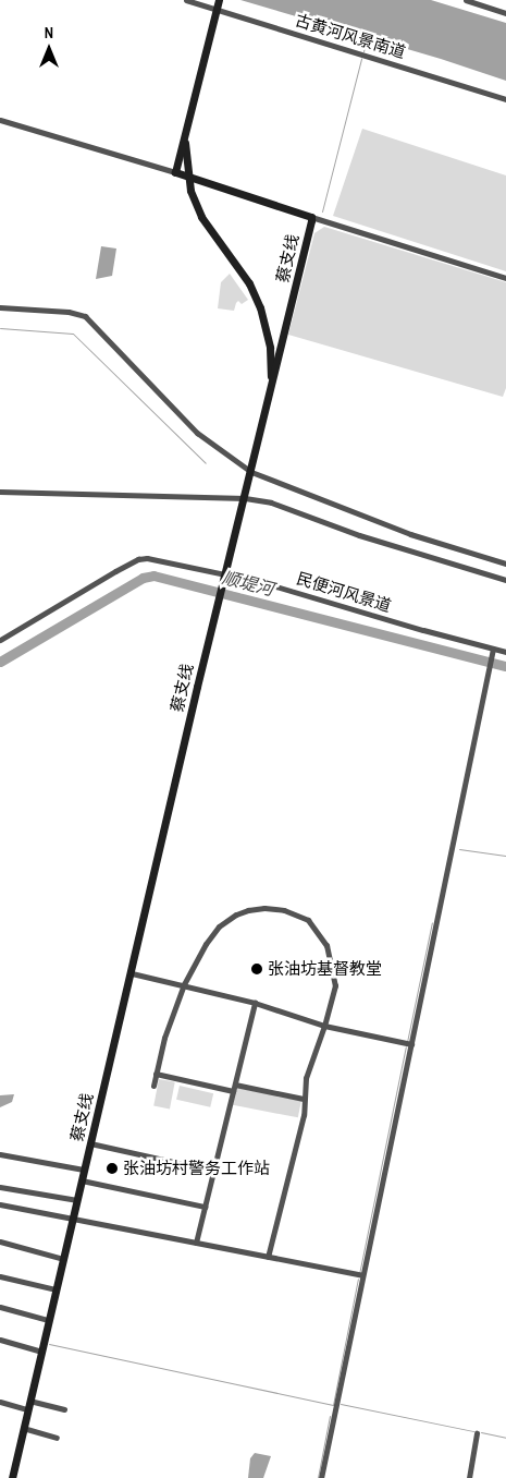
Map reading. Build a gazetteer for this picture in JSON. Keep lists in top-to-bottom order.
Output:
{
  "streets": {
    "street": ["古黄河风景南道", "蔡支线", "民便河风景道"]
  },
  "crossings": [
    ["蔡支线", "民便河风景道"]
  ],
  "water": ["顺堤河"],
  "places": ["张油坊基督教堂", "张油坊村警务工作站"],
  "north": "top"
}
